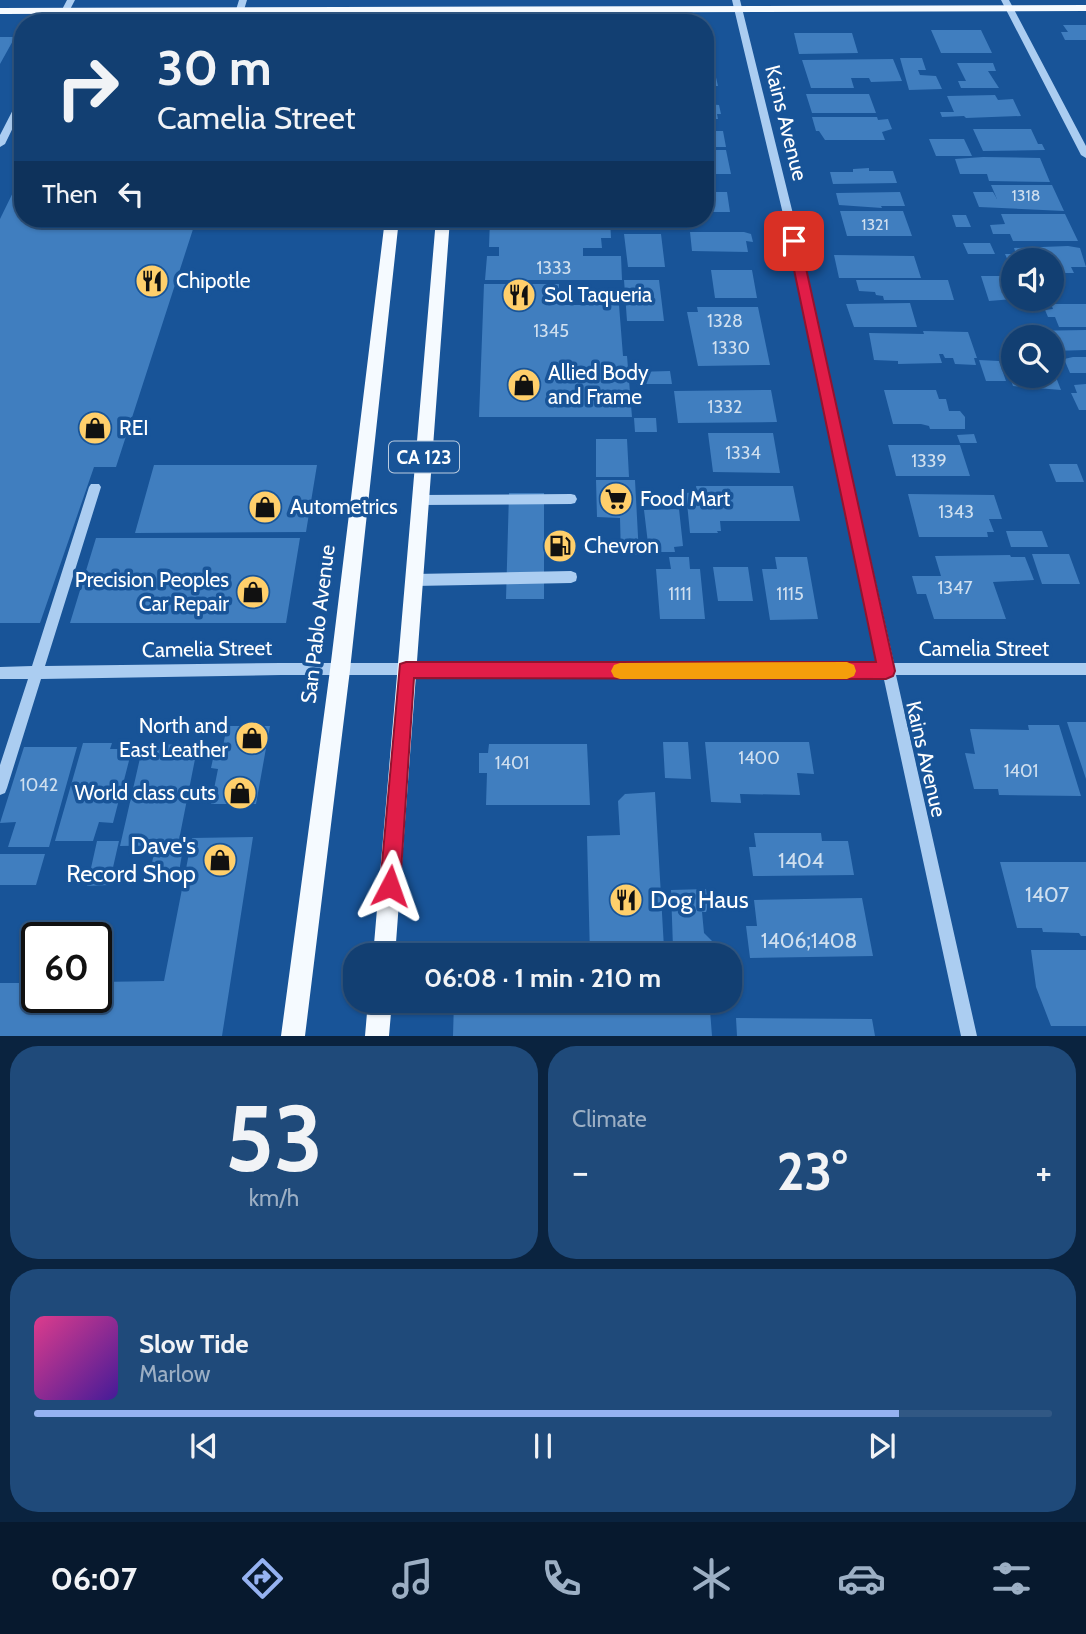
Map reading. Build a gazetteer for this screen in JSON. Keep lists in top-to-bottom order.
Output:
{
  "streets": {
    "main road": ["CA 123", "San Pablo Avenue"],
    "street": ["Kains Avenue", "Camelia Street"]
  },
  "crossings": [
    ["Kains Avenue", "Camelia Street"],
    ["CA 123", "Camelia Street"],
    ["San Pablo Avenue", "Camelia Street"]
  ],
  "places": {
    "restaurant": ["Chipotle", "Sol Taqueria", "Dog Haus"],
    "shop": [
      "Allied Body and Frame",
      "REI",
      "Autometrics",
      "Precision Peoples Car Repair",
      "North and East Leather",
      "World class cuts",
      "Dave's Record Shop"
    ],
    "supermarket": ["Food Mart"],
    "fuel station": ["Chevron"]
  },
  "house_numbers": [
    "1318",
    "1321",
    "1333",
    "1328",
    "1345",
    "1330",
    "1332",
    "1334",
    "1339",
    "1343",
    "1347",
    "1111",
    "1115",
    "1400",
    "1401",
    "1401",
    "1042",
    "1404",
    "1407",
    "1406;1408"
  ],
  "page": {
    "turn": ["30 m", "Camelia Street"],
    "then": "Then",
    "limit": "60",
    "trip": "06:08 · 1 min · 210 m",
    "tile": [
      ["53", "km/h"],
      "Climate"
    ],
    "heat": ["−", "23°", "+"],
    "song": ["Slow Tide", "Marlow"],
    "tabs": "06:07"
  }
}
